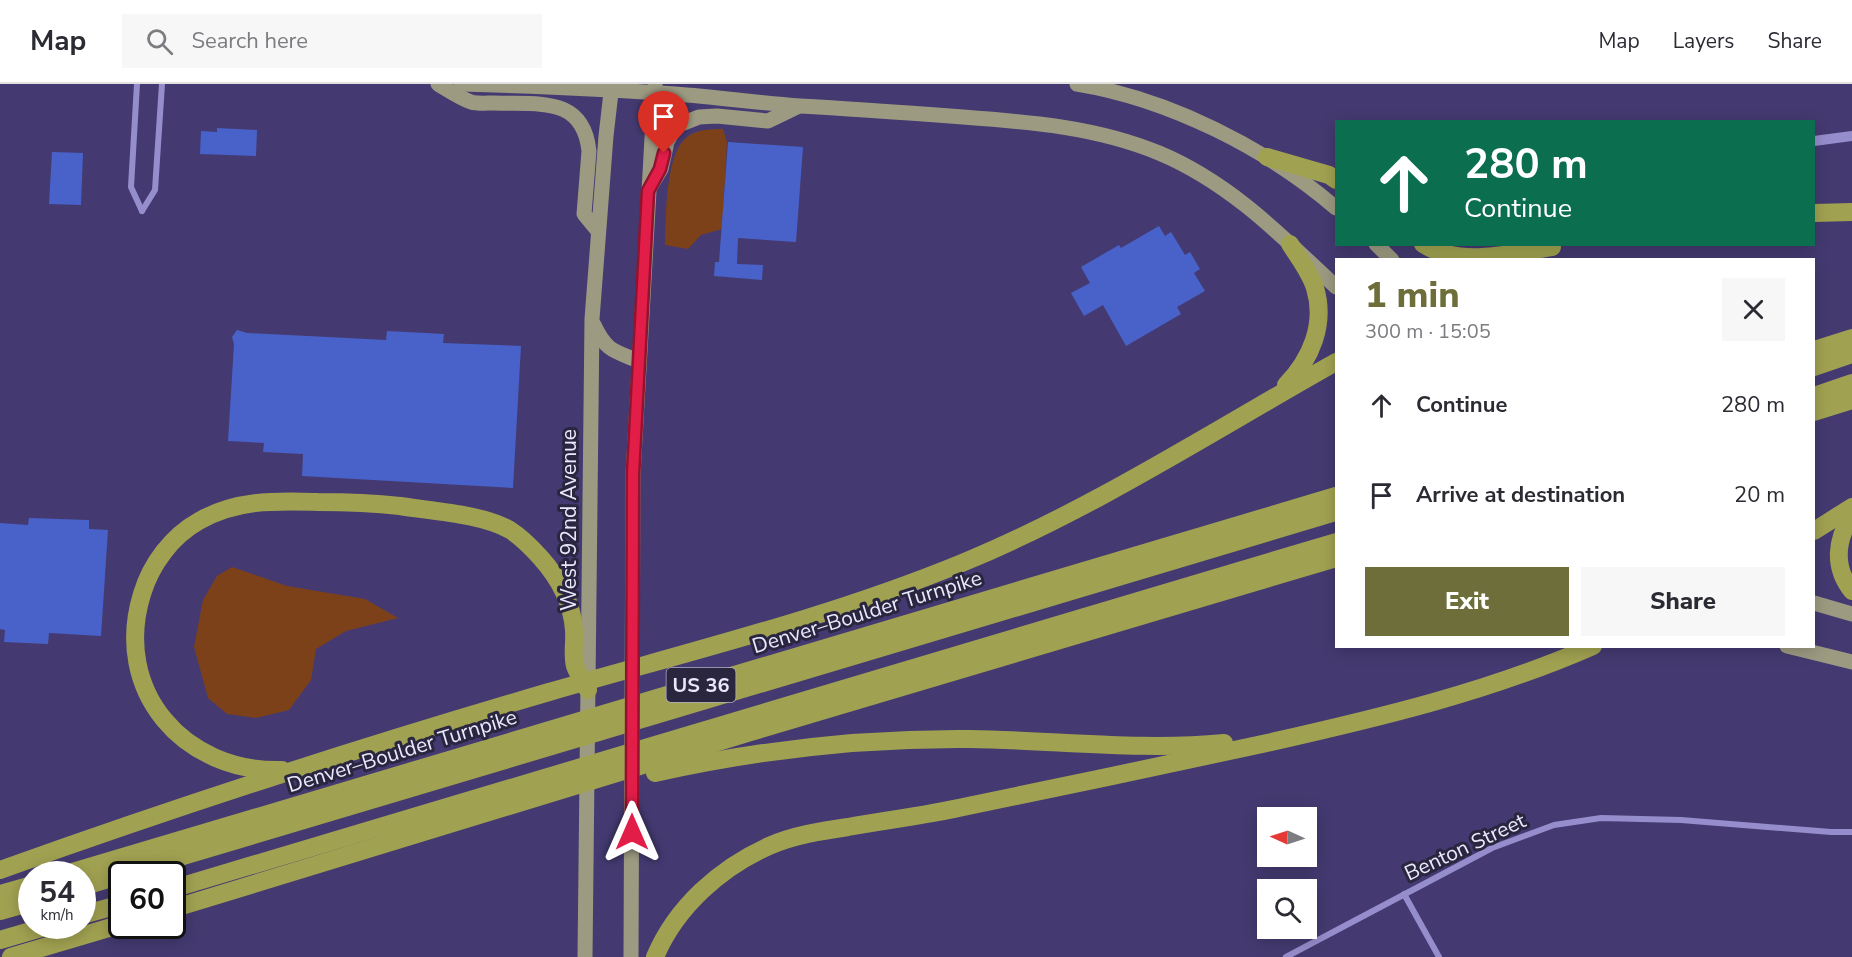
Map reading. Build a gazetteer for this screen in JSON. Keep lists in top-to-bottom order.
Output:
{
  "streets": {
    "highway": ["Denver–Boulder Turnpike", "US 36"],
    "main road": ["West 92nd Avenue"],
    "street": ["Benton Street"]
  },
  "north": "left",
  "page": {
    "header": "Map",
    "search": "Search here",
    "nav": ["Map", "Layers", "Share"],
    "turn": ["280 m", "Continue"],
    "heading": ["1 min", "300 m · 15:05"],
    "list": [
      {
        "name": "Continue",
        "value": "280 m"
      },
      {
        "name": "Arrive at destination",
        "value": "20 m"
      }
    ],
    "buttons": ["Exit", "Share"],
    "speed": "54 km/h",
    "limit": "60"
  }
}
